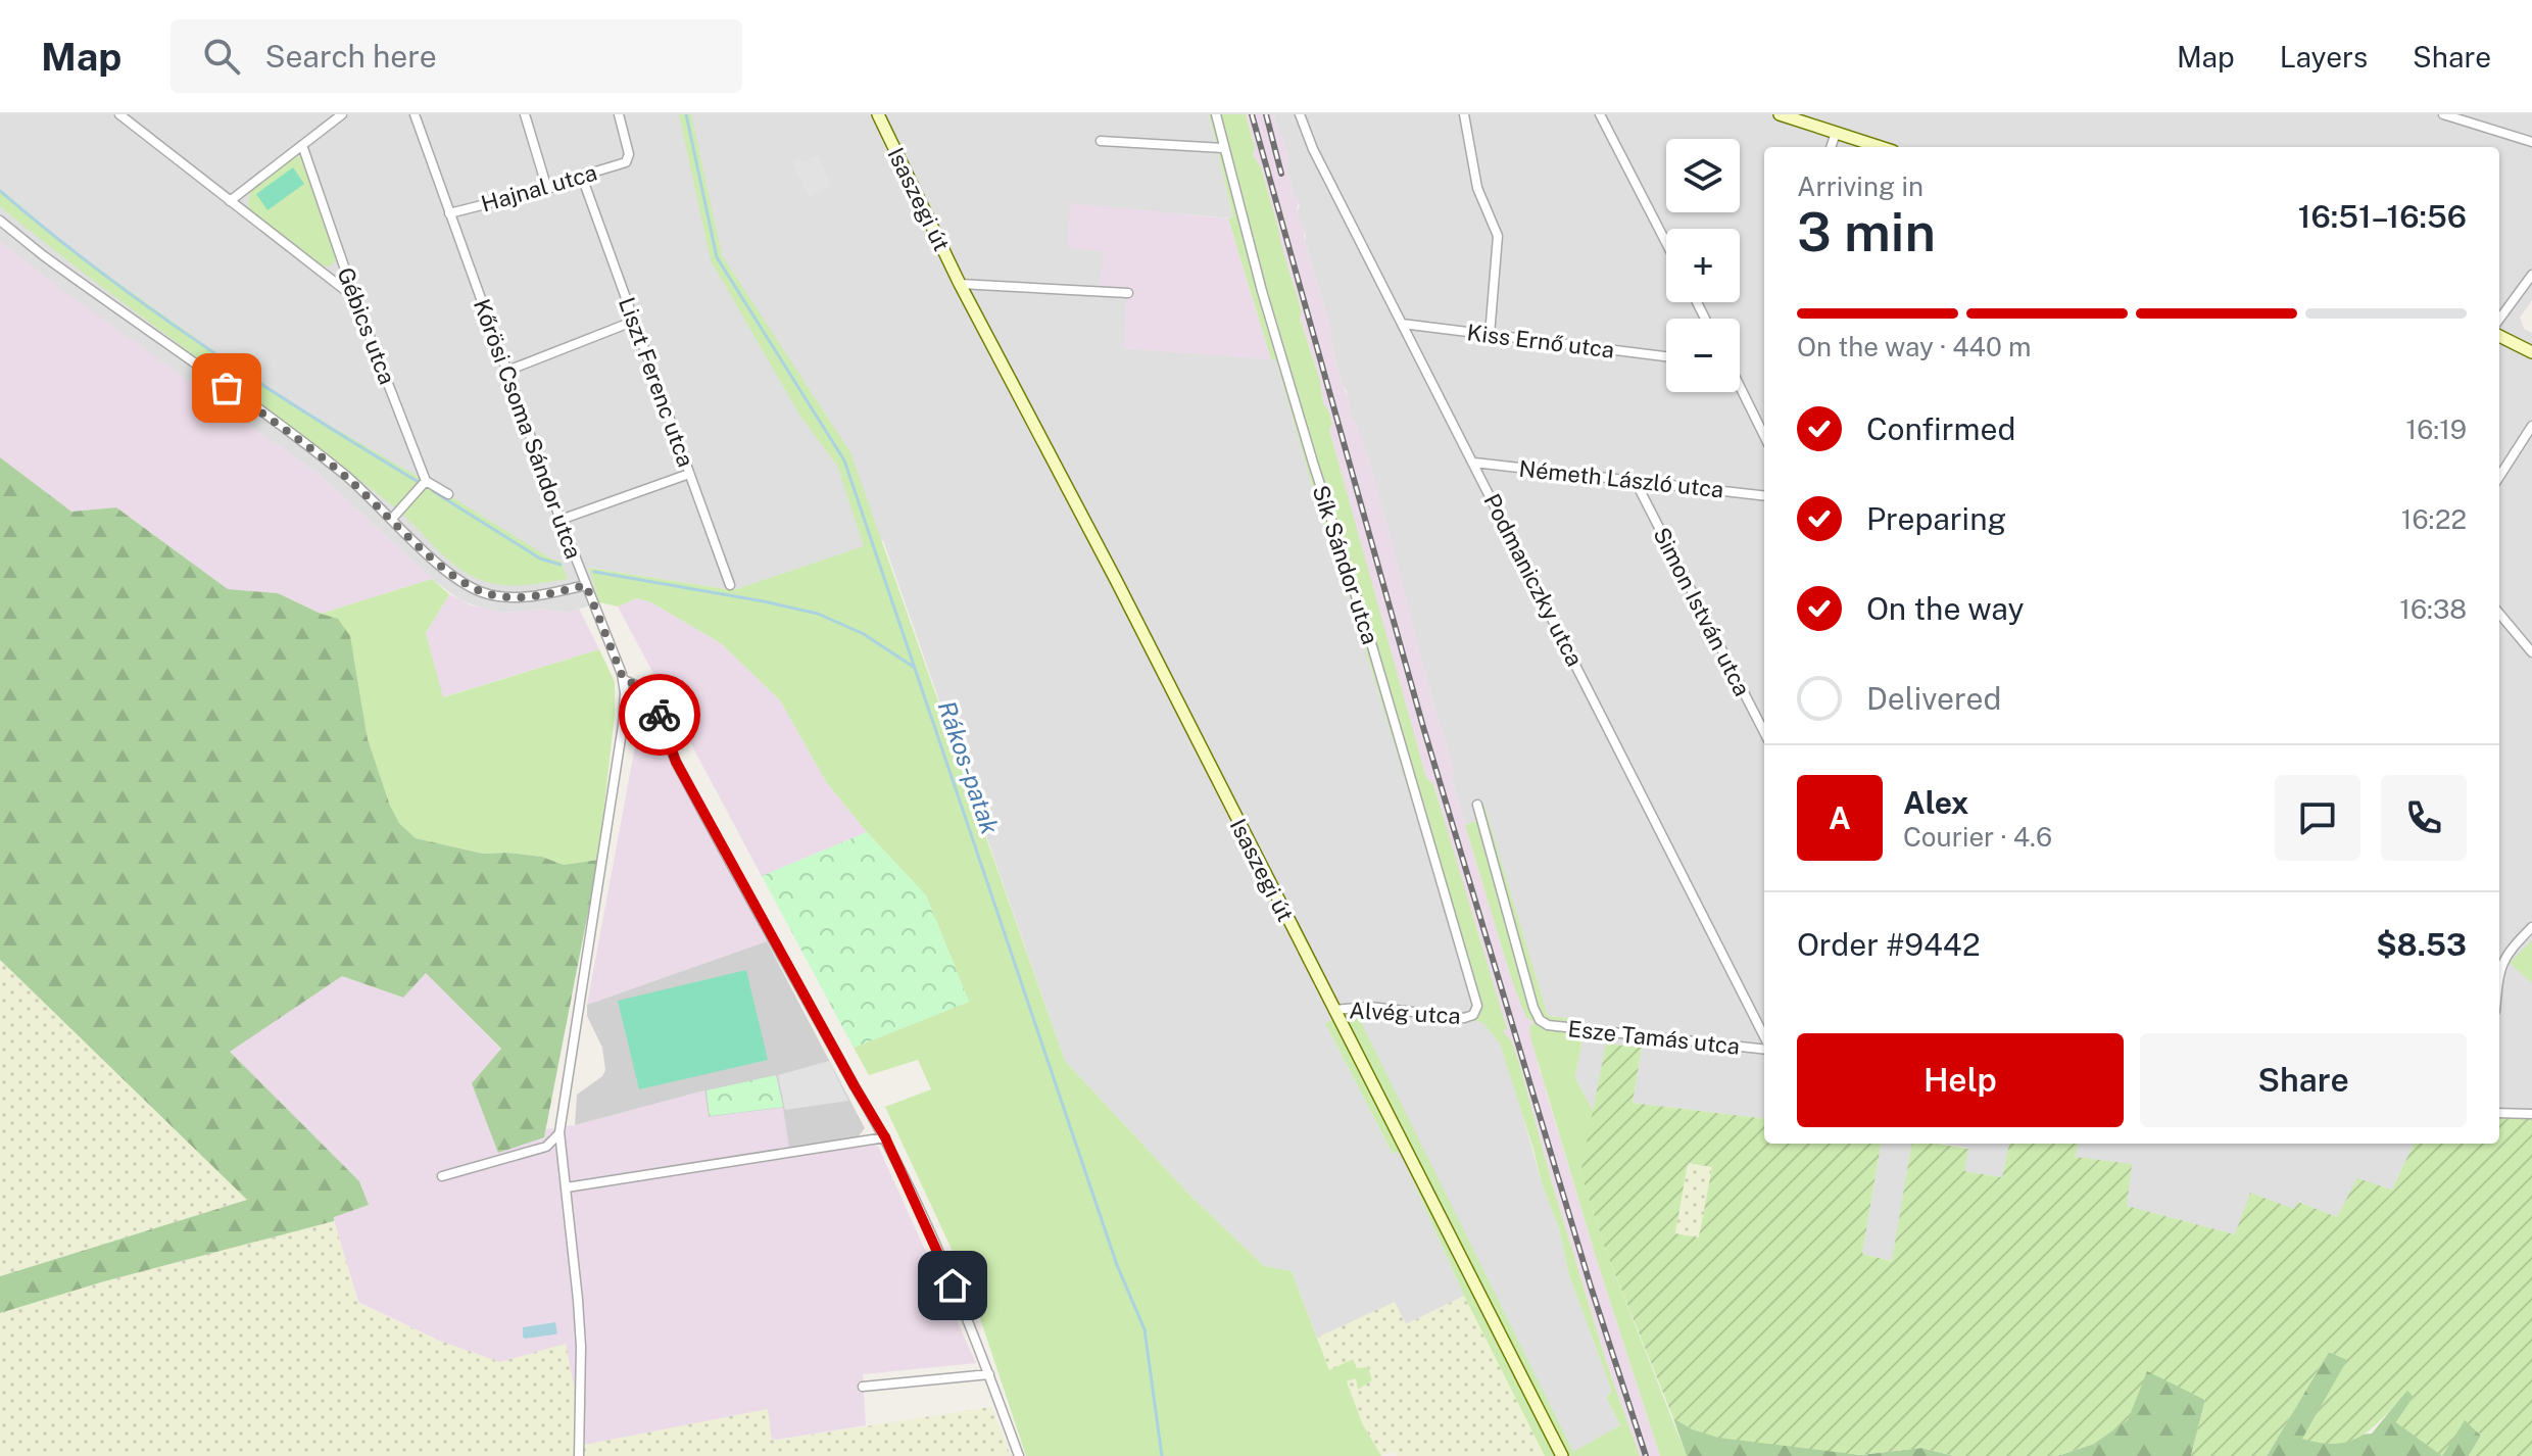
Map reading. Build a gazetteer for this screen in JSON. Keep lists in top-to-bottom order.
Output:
{
  "streets": {
    "main road": ["Isaszegi út"],
    "street": [
      "Hajnal utca",
      "Gébics utca",
      "Kiss Ernő utca",
      "Liszt Ferenc utca",
      "Kőrösi Csoma Sándor utca",
      "Németh László utca",
      "Sík Sándor utca",
      "Podmaniczky utca",
      "Simon István utca",
      "Alvég utca",
      "Esze Tamás utca"
    ]
  },
  "crossings": [
    ["Hajnal utca", "Liszt Ferenc utca"],
    ["Hajnal utca", "Kőrösi Csoma Sándor utca"],
    ["Isaszegi út", "Alvég utca"],
    ["Kiss Ernő utca", "Podmaniczky utca"],
    ["Németh László utca", "Podmaniczky utca"],
    ["Németh László utca", "Simon István utca"],
    ["Sík Sándor utca", "Alvég utca"]
  ],
  "water": ["Rákos-patak"],
  "page": {
    "header": "Map",
    "search": "Search here",
    "nav": ["Map", "Layers", "Share"],
    "map_buttons": ["+", "−"],
    "heading": ["3 min", "Arriving in", "16:51–16:56"],
    "panel": [
      "Alex",
      "Courier · 4.6",
      "Order #9442",
      "$8.53"
    ],
    "bar": "On the way · 440 m",
    "list": [
      ["Confirmed", "16:19"],
      ["Preparing", "16:22"],
      ["On the way", "16:38"],
      "Delivered"
    ],
    "round": "A",
    "buttons": ["Help", "Share"]
  }
}
